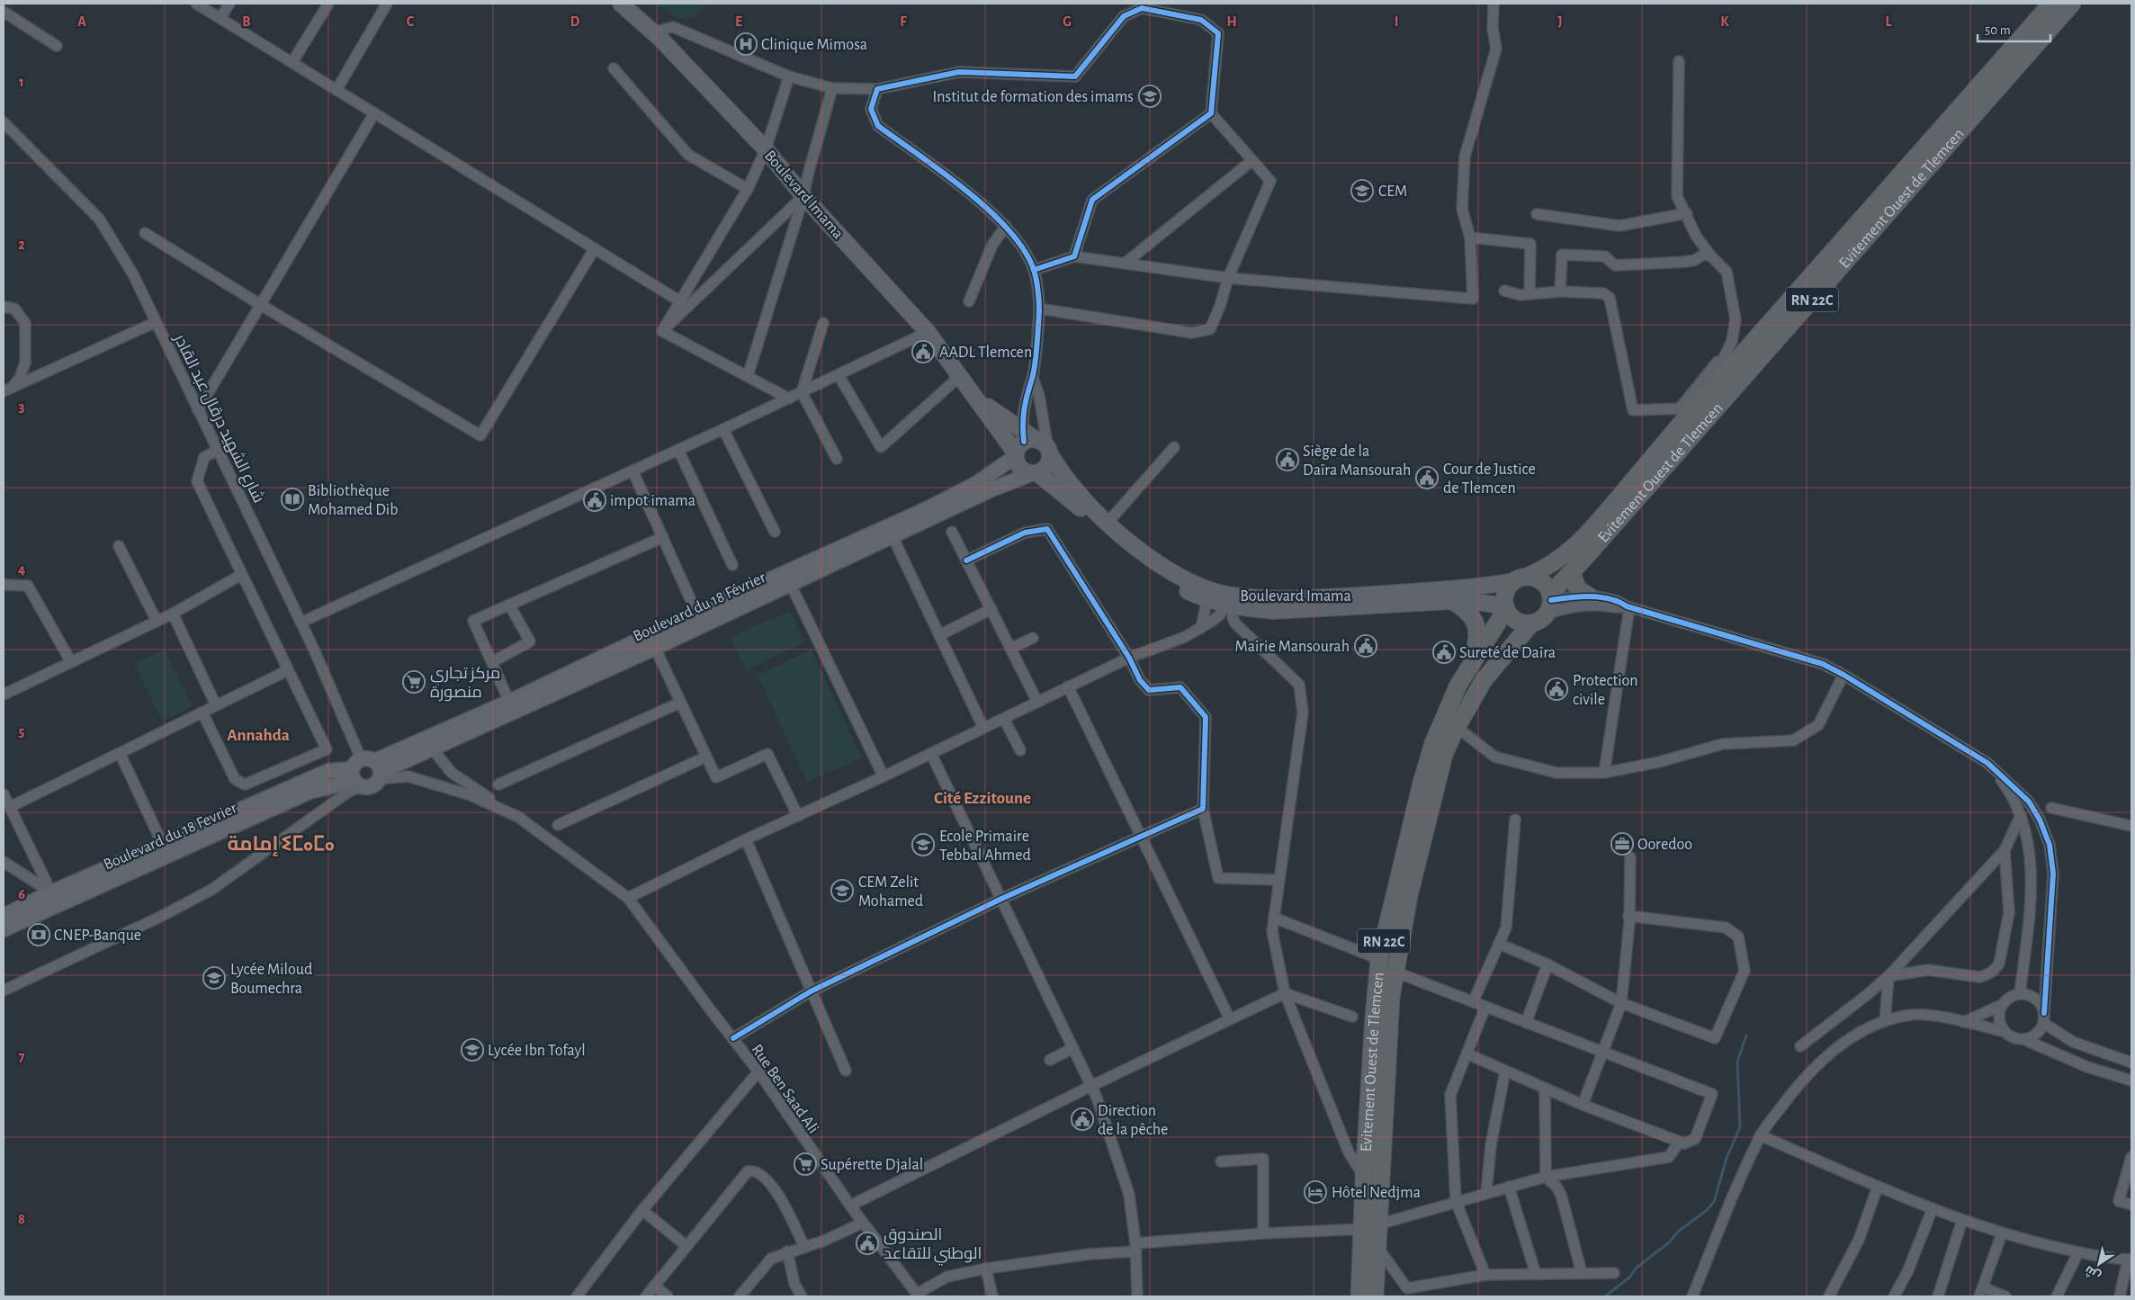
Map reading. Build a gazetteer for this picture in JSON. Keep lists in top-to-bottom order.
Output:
{
  "streets": {
    "highway": ["Evitement Ouest de Tlemcen", "RN 22C"],
    "main road": ["Boulevard Imama", "Boulevard du 18 Février", "Boulevard du 18 Fevrier"],
    "street": ["شارع الشهيد درقال عبد القادر", "Rue Ben Saad Ali"]
  },
  "crossings": [
    ["Boulevard Imama", "Evitement Ouest de Tlemcen"],
    ["Boulevard Imama", "Boulevard du 18 Février"],
    ["شارع الشهيد درقال عبد القادر", "Boulevard du 18 Février"],
    ["شارع الشهيد درقال عبد القادر", "Boulevard du 18 Fevrier"],
    ["شارع الشهيد درقال عبد القادر", "Rue Ben Saad Ali"],
    ["Boulevard du 18 Février", "Boulevard du 18 Fevrier"],
    ["Boulevard du 18 Février", "Rue Ben Saad Ali"],
    ["Boulevard du 18 Fevrier", "Rue Ben Saad Ali"]
  ],
  "districts": ["Annahda", "Cité Ezzitoune", "إمامة ⵉⵎⴰⵎⴰ"],
  "places": {
    "hospital": ["Clinique Mimosa"],
    "school or university": [
      "Institut de formation des imams",
      "CEM",
      "Ecole Primaire Tebbal Ahmed",
      "CEM Zelit Mohamed",
      "Lycée Miloud Boumechra",
      "Lycée Ibn Tofayl"
    ],
    "public building": [
      "AADL Tlemcen",
      "Siège de la Daïra Mansourah",
      "Cour de Justice de Tlemcen",
      "impot imama",
      "Mairie Mansourah",
      "Sureté de Daïra",
      "Protection civile",
      "Direction de la pêche",
      "الصندوق الوطني للتقاعد"
    ],
    "library": ["Bibliothèque Mohamed Dib"],
    "supermarket": ["مركز تجاري منصورة", "Supérette Djalal"],
    "office": ["Ooredoo"],
    "bank": ["CNEP-Banque"],
    "hotel": ["Hôtel Nedjma"]
  },
  "scale_bar": "50 m",
  "north": "bottom left",
  "grid": {
    "columns": [
      "A",
      "B",
      "C",
      "D",
      "E",
      "F",
      "G",
      "H",
      "I",
      "J",
      "K",
      "L"
    ],
    "rows": [
      "1",
      "2",
      "3",
      "4",
      "5",
      "6",
      "7",
      "8"
    ]
  }
}
